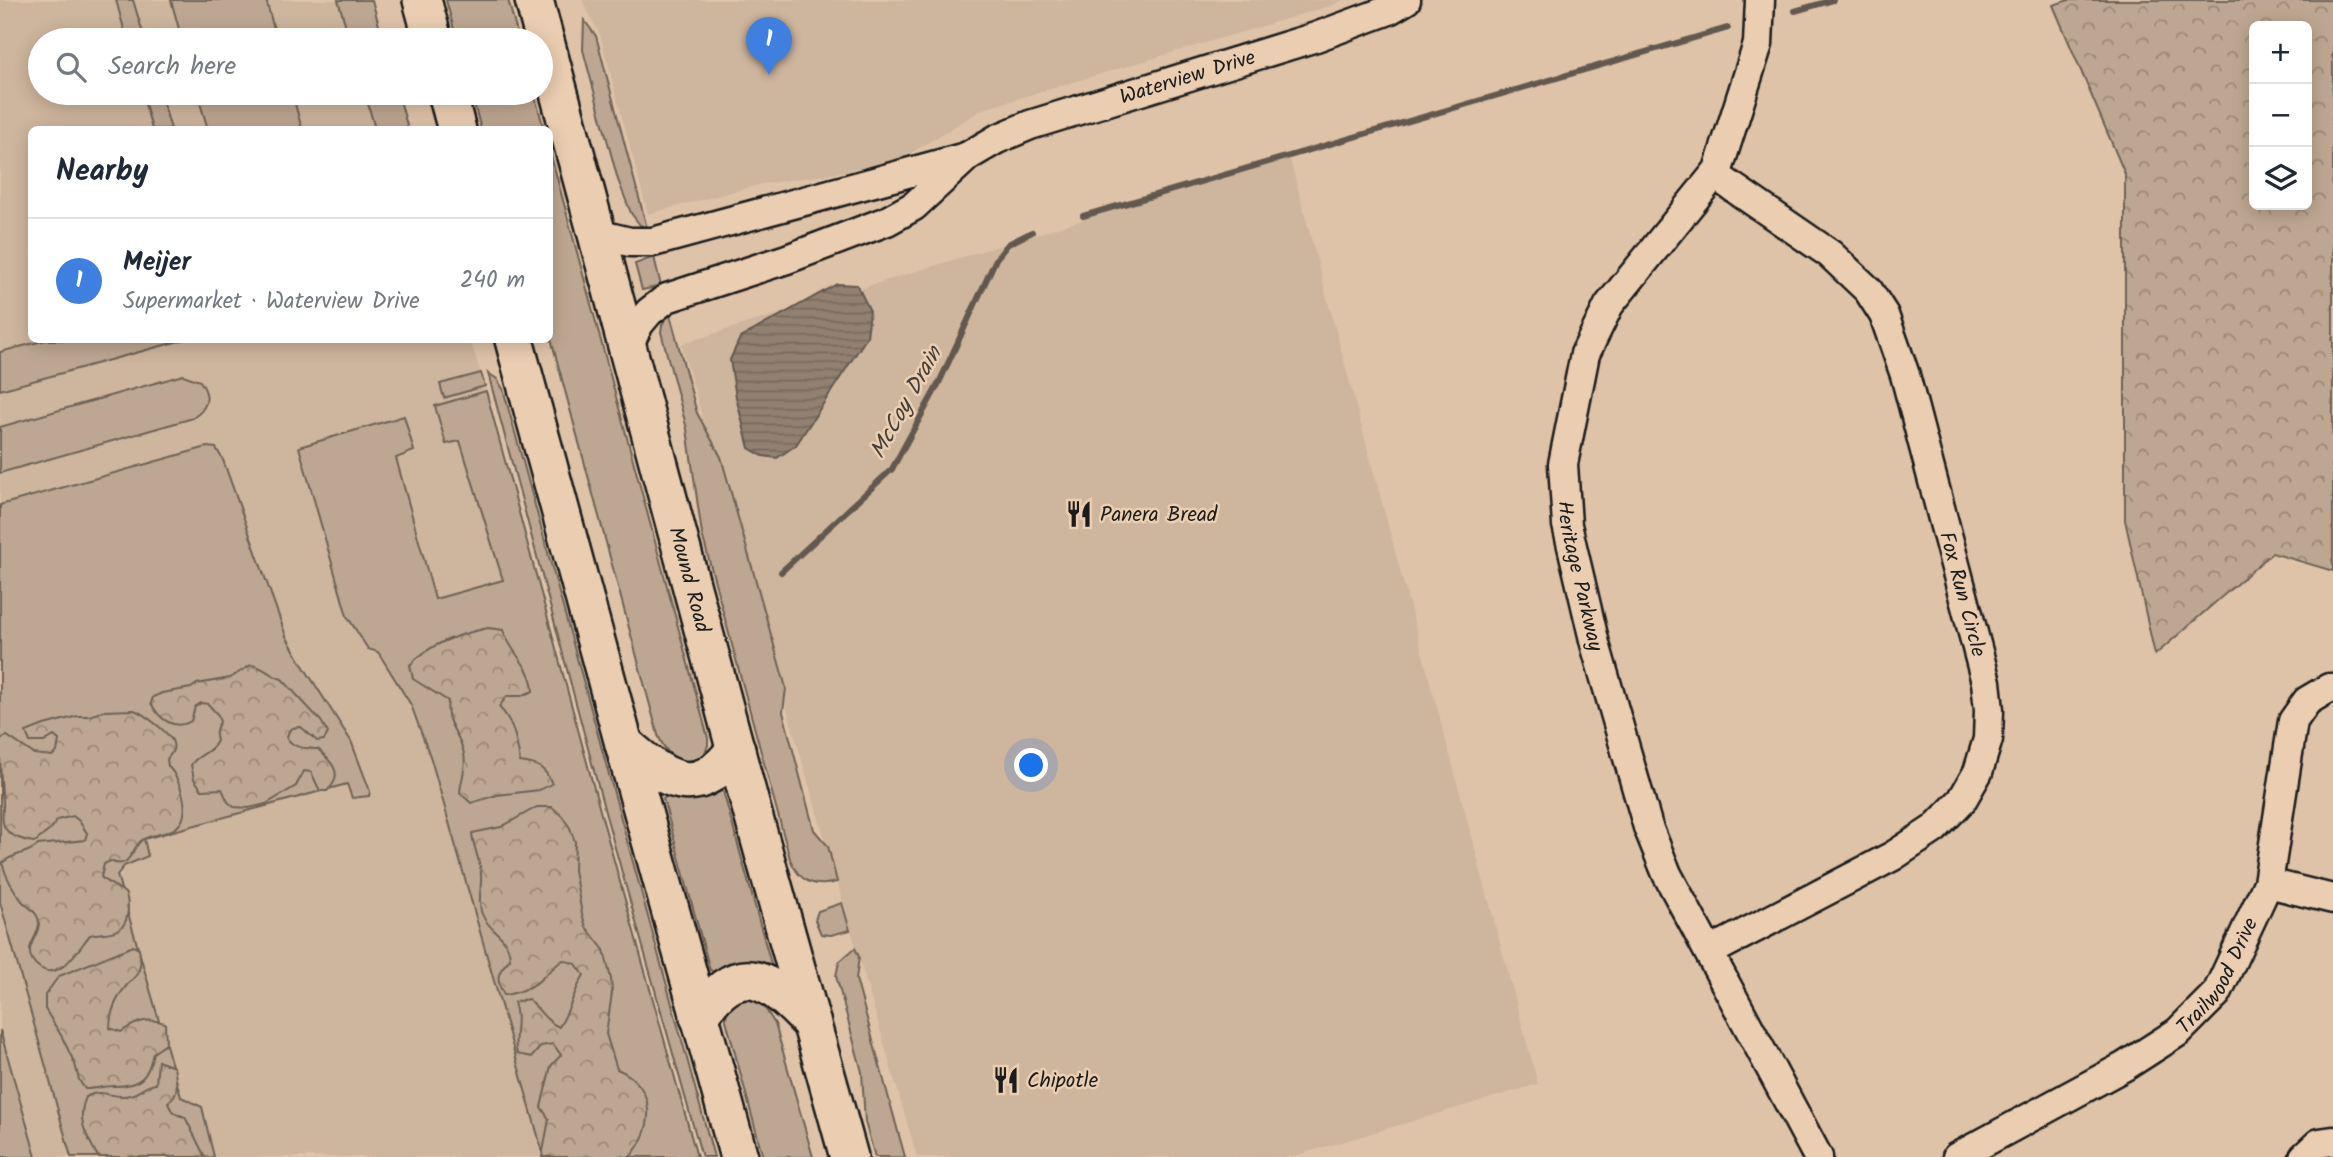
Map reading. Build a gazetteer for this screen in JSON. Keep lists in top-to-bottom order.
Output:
{
  "streets": {
    "main road": ["Mound Road"],
    "street": [
      "Waterview Drive",
      "Heritage Parkway",
      "Fox Run Circle",
      "Trailwood Drive"
    ]
  },
  "crossings": [
    ["Waterview Drive", "Mound Road"],
    ["Heritage Parkway", "Fox Run Circle"]
  ],
  "water": ["McCoy Drain"],
  "places": {
    "restaurant": ["Panera Bread", "Chipotle"]
  },
  "page": {
    "pins": "1",
    "map_buttons": ["+", "−"],
    "search": "Search here",
    "heading": "Nearby",
    "list": [
      {
        "mark": "1",
        "name": "Meijer",
        "note": "Supermarket · Waterview Drive",
        "value": "240 m"
      }
    ]
  }
}
